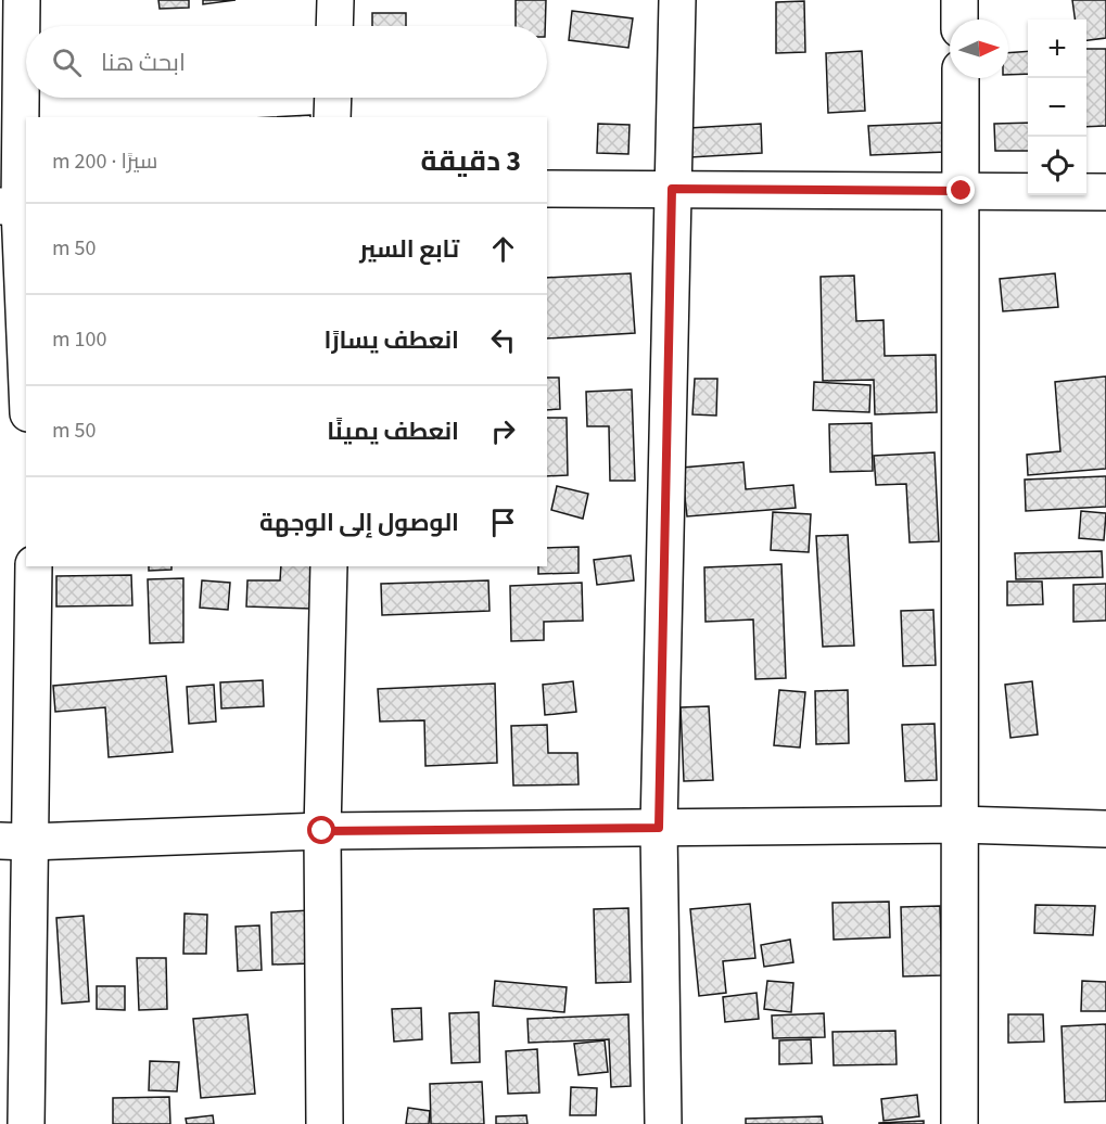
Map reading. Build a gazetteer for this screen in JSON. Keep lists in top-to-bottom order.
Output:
{
  "north": "right",
  "page": {
    "map_buttons": ["+", "−"],
    "search": "ابحث هنا",
    "heading": ["3 دقيقة", "سيرًا · 200 m"],
    "list": [
      ["تابع السير", "50 m"],
      ["انعطف يسارًا", "100 m"],
      ["انعطف يمينًا", "50 m"],
      "الوصول إلى الوجهة"
    ]
  }
}
